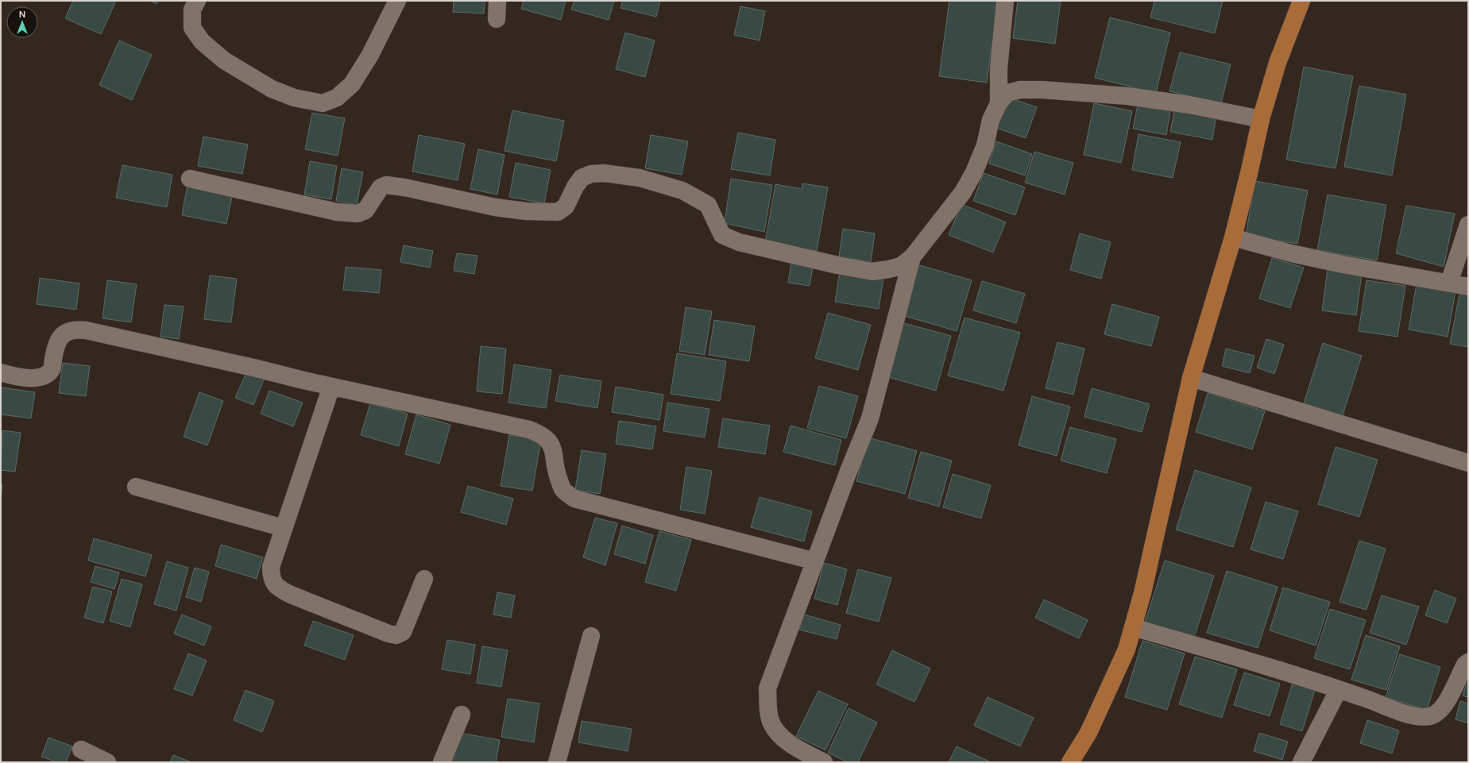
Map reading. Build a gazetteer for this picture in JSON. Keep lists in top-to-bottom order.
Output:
{
  "north": "top"
}
